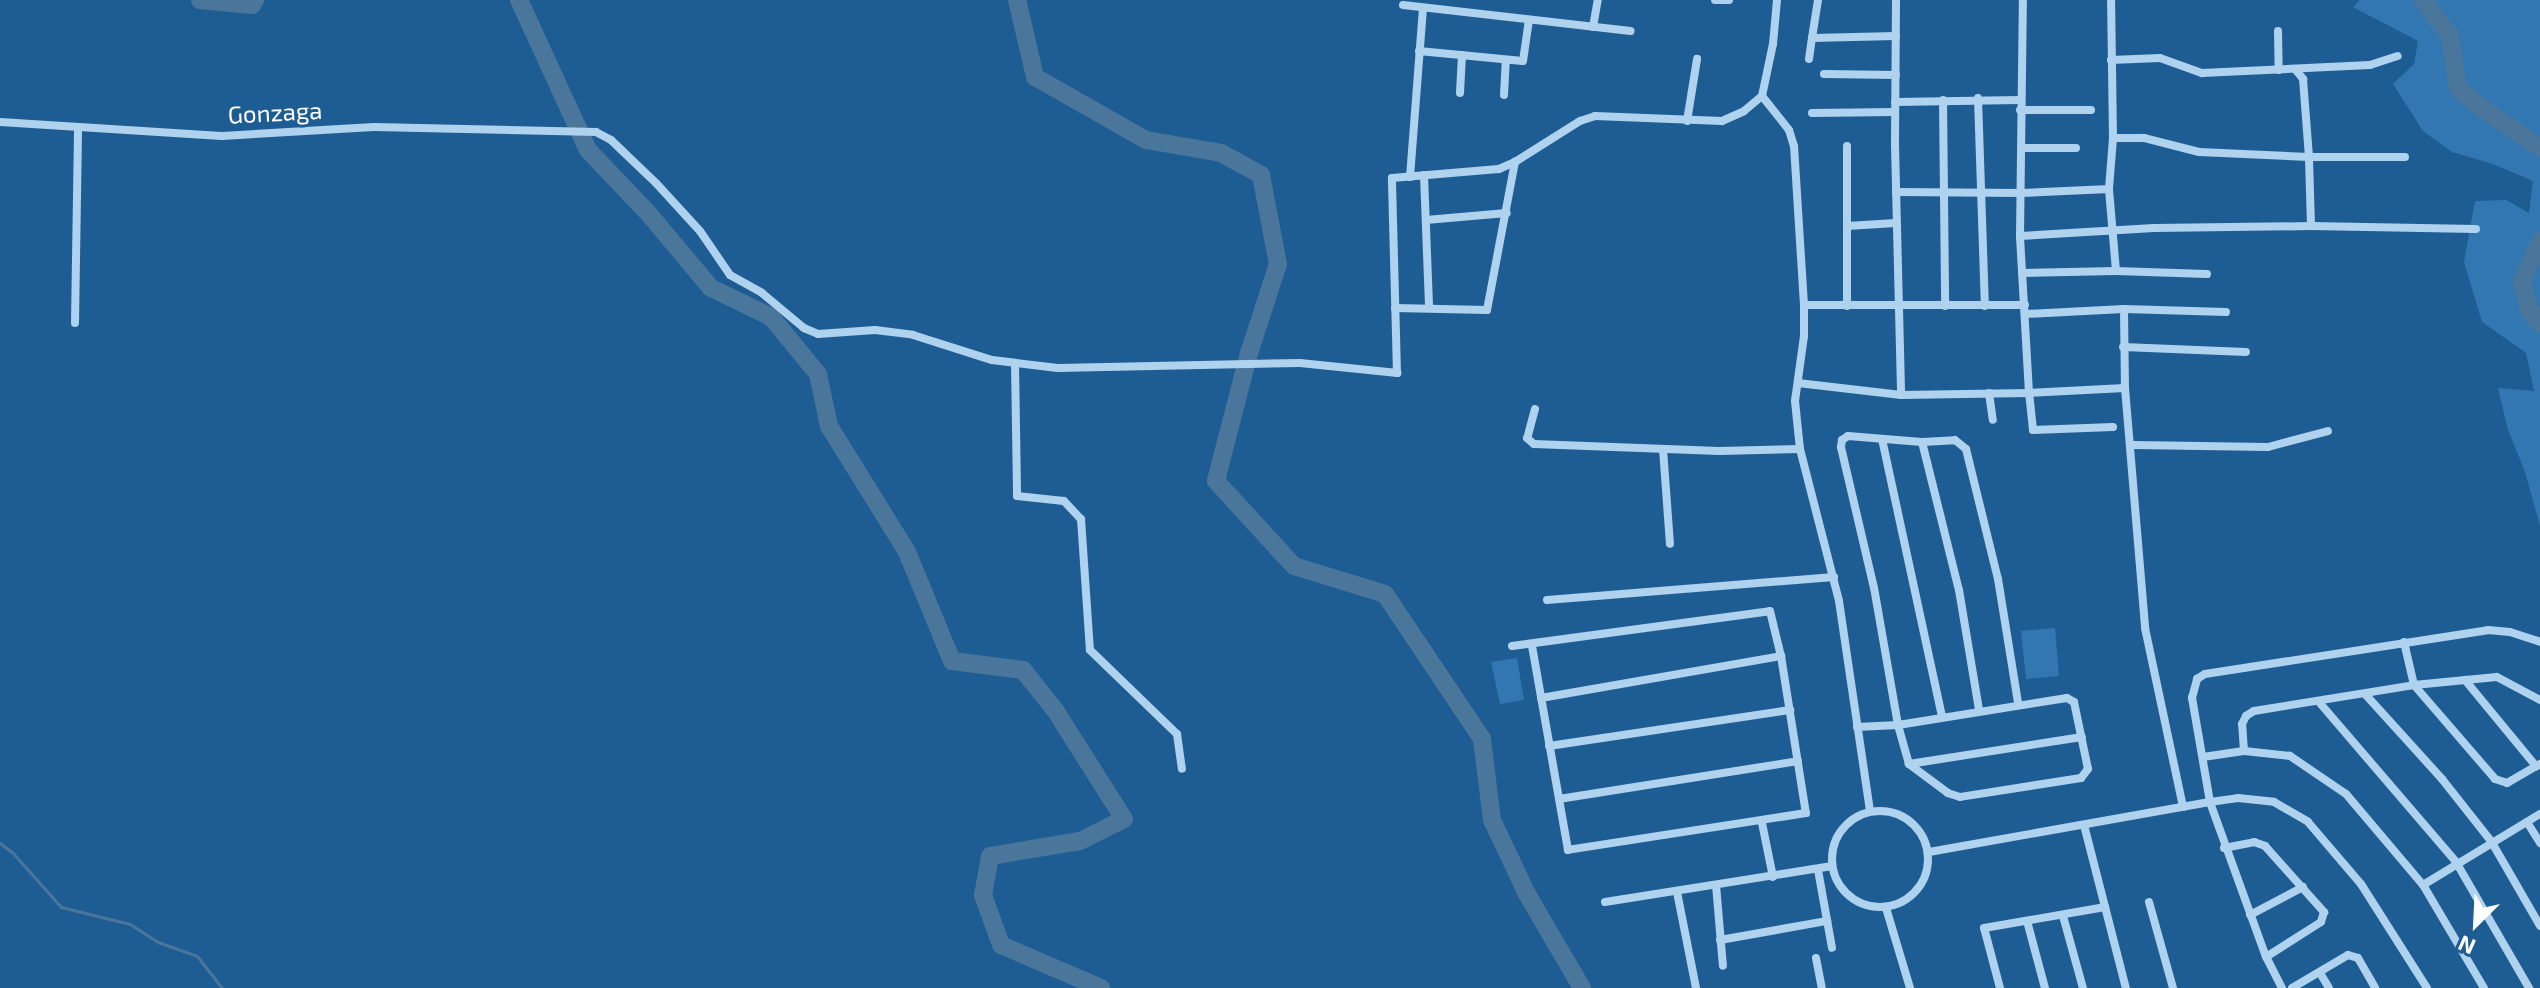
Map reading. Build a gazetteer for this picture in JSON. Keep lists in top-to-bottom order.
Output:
{
  "streets": {
    "street": ["Gonzaga"]
  },
  "north": "bottom left"
}
